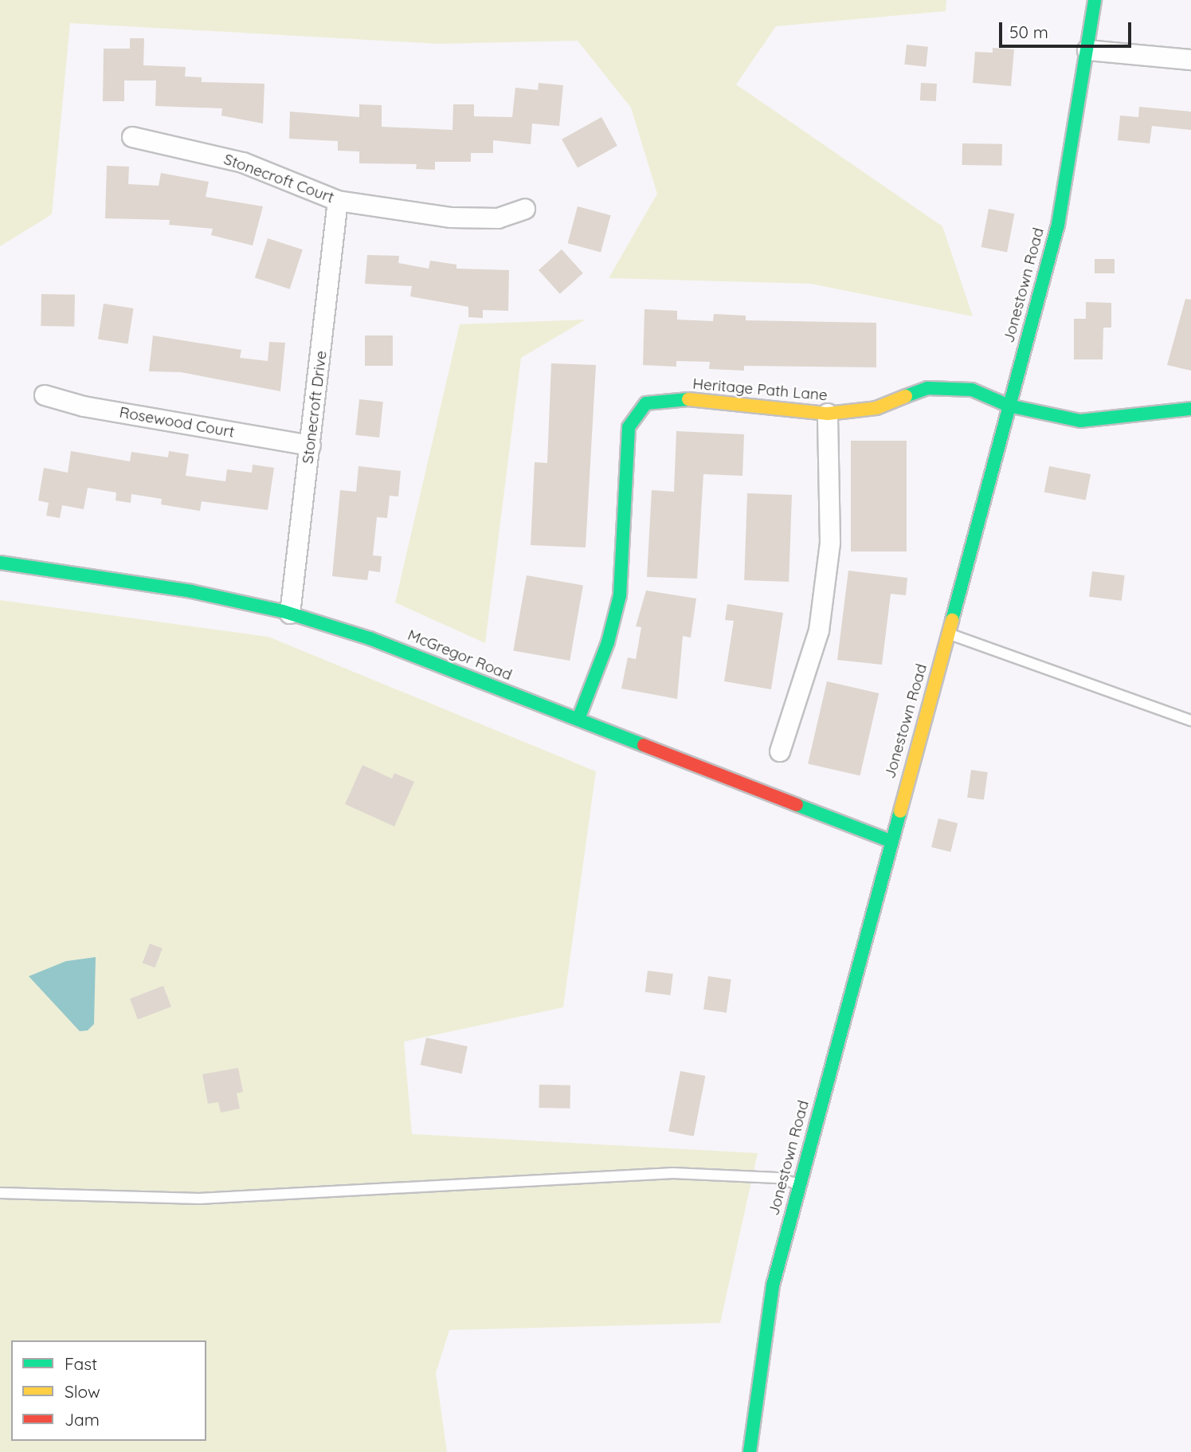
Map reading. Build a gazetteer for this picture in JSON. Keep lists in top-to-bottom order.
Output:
{
  "streets": {
    "street": [
      "Stonecroft Court",
      "Jonestown Road",
      "Heritage Path Lane",
      "Stonecroft Drive",
      "Rosewood Court",
      "McGregor Road"
    ]
  },
  "crossings": [
    ["Stonecroft Court", "Stonecroft Drive"],
    ["Jonestown Road", "Heritage Path Lane"],
    ["Jonestown Road", "McGregor Road"],
    ["Heritage Path Lane", "McGregor Road"],
    ["Stonecroft Drive", "Rosewood Court"],
    ["Stonecroft Drive", "McGregor Road"]
  ],
  "legend": ["Fast", "Slow", "Jam"],
  "scale_bar": "50 m"
}
